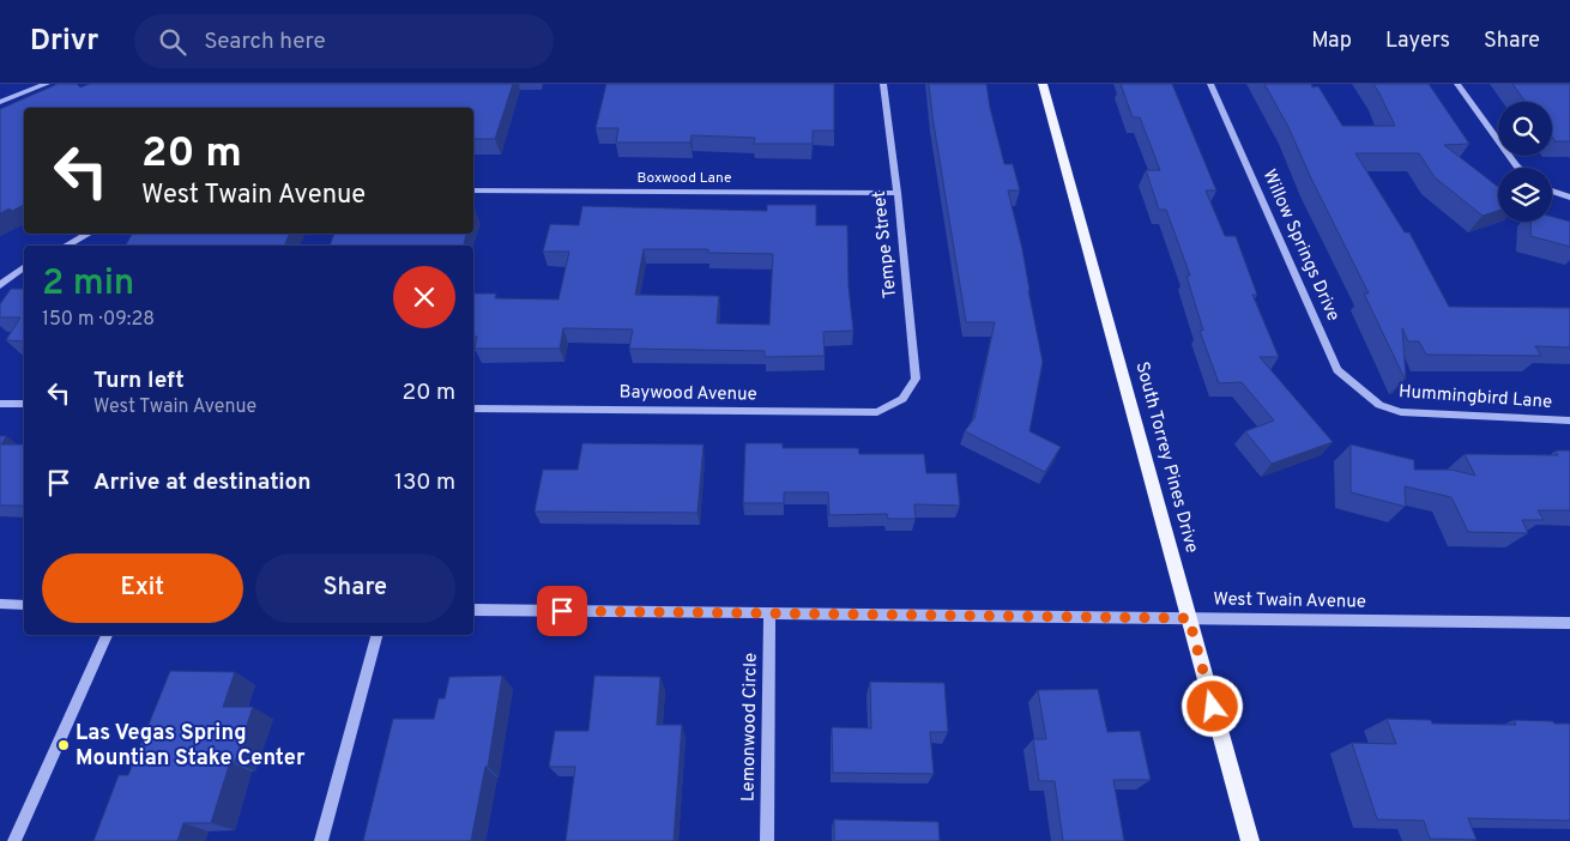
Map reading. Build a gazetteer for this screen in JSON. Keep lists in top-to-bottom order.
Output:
{
  "streets": {
    "main road": ["South Torrey Pines Drive"],
    "street": [
      "Boxwood Lane",
      "Tempe Street",
      "Willow Springs Drive",
      "Baywood Avenue",
      "Hummingbird Lane",
      "West Twain Avenue",
      "Lemonwood Circle"
    ]
  },
  "crossings": [
    ["Boxwood Lane", "Tempe Street"],
    ["Tempe Street", "Baywood Avenue"],
    ["Willow Springs Drive", "Hummingbird Lane"],
    ["South Torrey Pines Drive", "West Twain Avenue"],
    ["West Twain Avenue", "Lemonwood Circle"]
  ],
  "places": ["Las Vegas Spring Mountian Stake Center"],
  "page": {
    "header": "Drivr",
    "search": "Search here",
    "nav": ["Map", "Layers", "Share"],
    "turn": ["20 m", "West Twain Avenue"],
    "heading": ["2 min", "150 m · 09:28"],
    "list": [
      {
        "name": "Turn left",
        "note": "West Twain Avenue",
        "value": "20 m"
      },
      {
        "name": "Arrive at destination",
        "value": "130 m"
      }
    ],
    "buttons": ["Exit", "Share"]
  }
}
